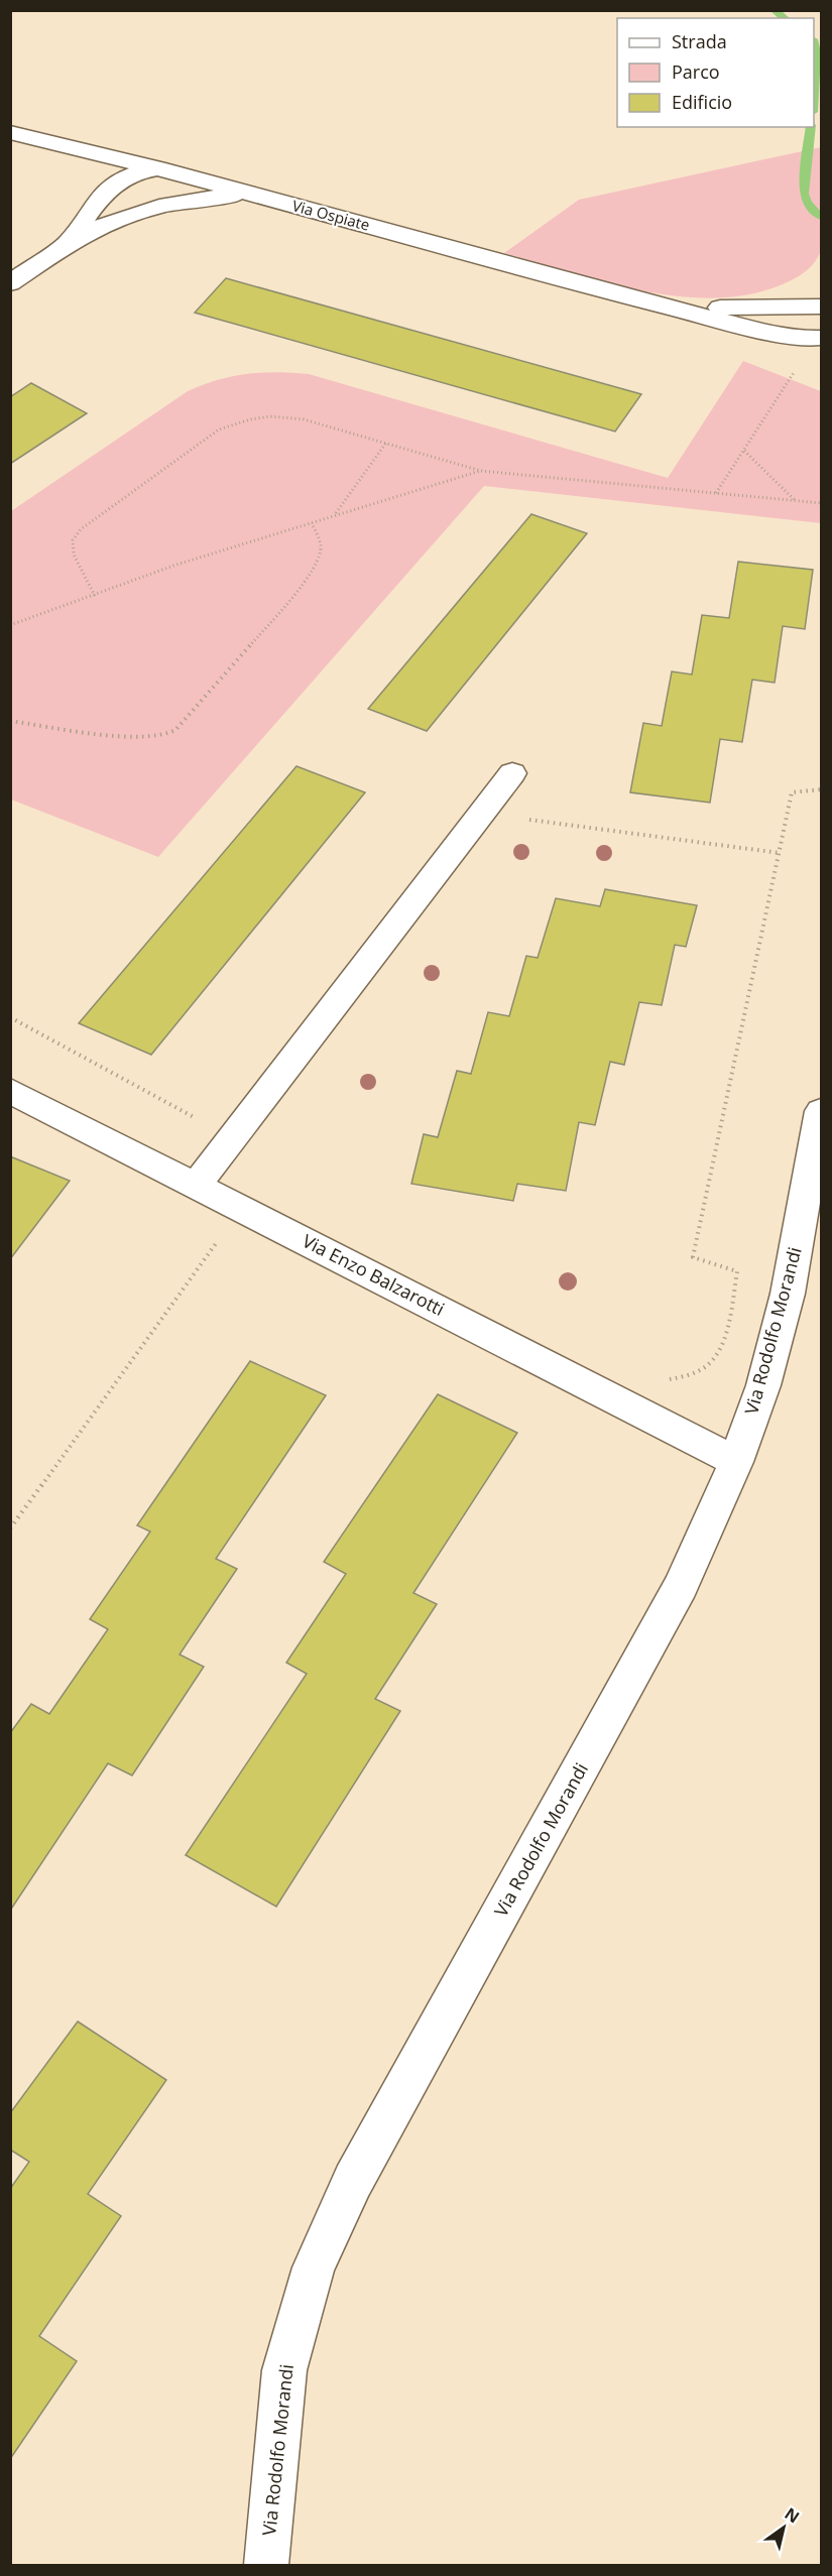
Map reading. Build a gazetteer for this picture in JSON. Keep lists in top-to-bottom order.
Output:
{
  "streets": {
    "street": ["Via Ospiate", "Via Enzo Balzarotti", "Via Rodolfo Morandi"]
  },
  "crossings": [
    ["Via Enzo Balzarotti", "Via Rodolfo Morandi"]
  ],
  "legend": ["Strada", "Parco", "Edificio"],
  "north": "top right"
}
